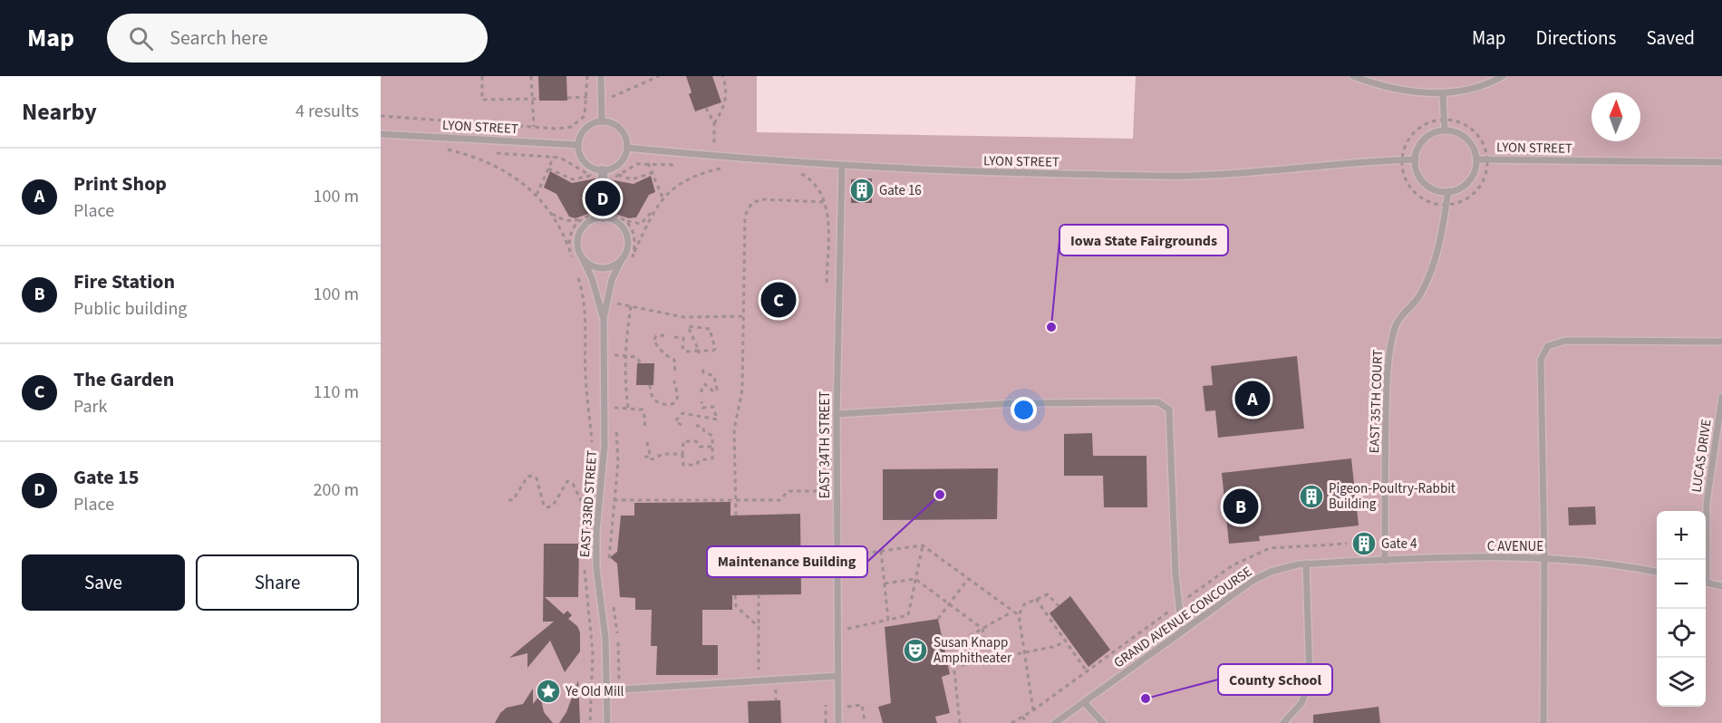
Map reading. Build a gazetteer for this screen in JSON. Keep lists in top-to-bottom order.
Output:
{
  "streets": {
    "lane": [
      "LYON STREET",
      "EAST 35TH COURT",
      "EAST 34TH STREET",
      "LUCAS DRIVE",
      "EAST 33RD STREET",
      "C AVENUE",
      "GRAND AVENUE CONCOURSE"
    ]
  },
  "crossings": [
    ["LYON STREET", "EAST 35TH COURT"],
    ["LYON STREET", "EAST 34TH STREET"],
    ["EAST 35TH COURT", "C AVENUE"],
    ["C AVENUE", "GRAND AVENUE CONCOURSE"]
  ],
  "places": {
    "building": ["Gate 16", "Pigeon-Poultry-Rabbit Building", "Gate 4"],
    "other": ["Iowa State Fairgrounds", "Maintenance Building", "County School"],
    "theatre": ["Susan Knapp Amphitheater"],
    "place": ["Ye Old Mill"]
  },
  "north": "top",
  "page": {
    "header": "Map",
    "search": "Search here",
    "nav": ["Map", "Directions", "Saved"],
    "heading": ["Nearby", "4 results"],
    "list": [
      {
        "mark": "A",
        "name": "Print Shop",
        "note": "Place",
        "value": "100 m"
      },
      {
        "mark": "B",
        "name": "Fire Station",
        "note": "Public building",
        "value": "100 m"
      },
      {
        "mark": "C",
        "name": "The Garden",
        "note": "Park",
        "value": "110 m"
      },
      {
        "mark": "D",
        "name": "Gate 15",
        "note": "Place",
        "value": "200 m"
      }
    ],
    "pins": [
      "D",
      "C",
      "A",
      "B"
    ],
    "map_buttons": ["+", "−"],
    "buttons": ["Save", "Share"]
  }
}
